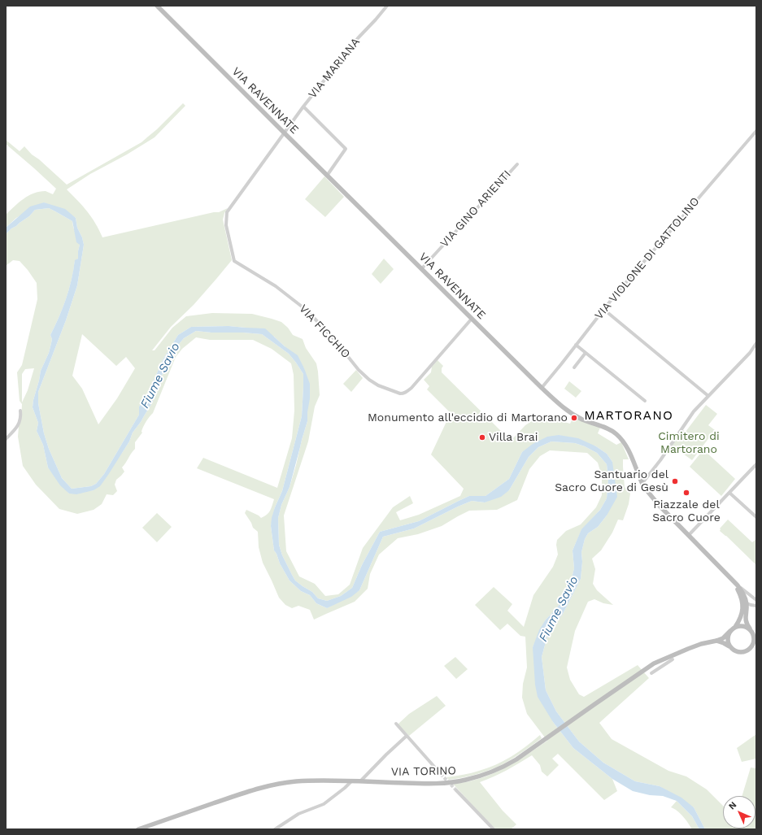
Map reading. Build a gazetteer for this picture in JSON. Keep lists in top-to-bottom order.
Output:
{
  "streets": {
    "main road": ["VIA RAVENNATE", "VIA TORINO"],
    "street": [
      "VIA MARIANA",
      "VIA GINO ARIENTI",
      "VIA VIOLONE DI GATTOLINO",
      "VIA FICCHIO"
    ]
  },
  "crossings": [
    ["VIA MARIANA", "VIA RAVENNATE"],
    ["VIA MARIANA", "VIA FICCHIO"],
    ["VIA RAVENNATE", "VIA GINO ARIENTI"],
    ["VIA RAVENNATE", "VIA VIOLONE DI GATTOLINO"],
    ["VIA RAVENNATE", "VIA FICCHIO"]
  ],
  "districts": ["MARTORANO"],
  "water": ["Fiume Savio"],
  "parks": ["Cimitero di Martorano"],
  "places": [
    "Monumento all'eccidio di Martorano",
    "Villa Brai",
    "Santuario del Sacro Cuore di Gesù",
    "Piazzale del Sacro Cuore"
  ],
  "north": "top left"
}
